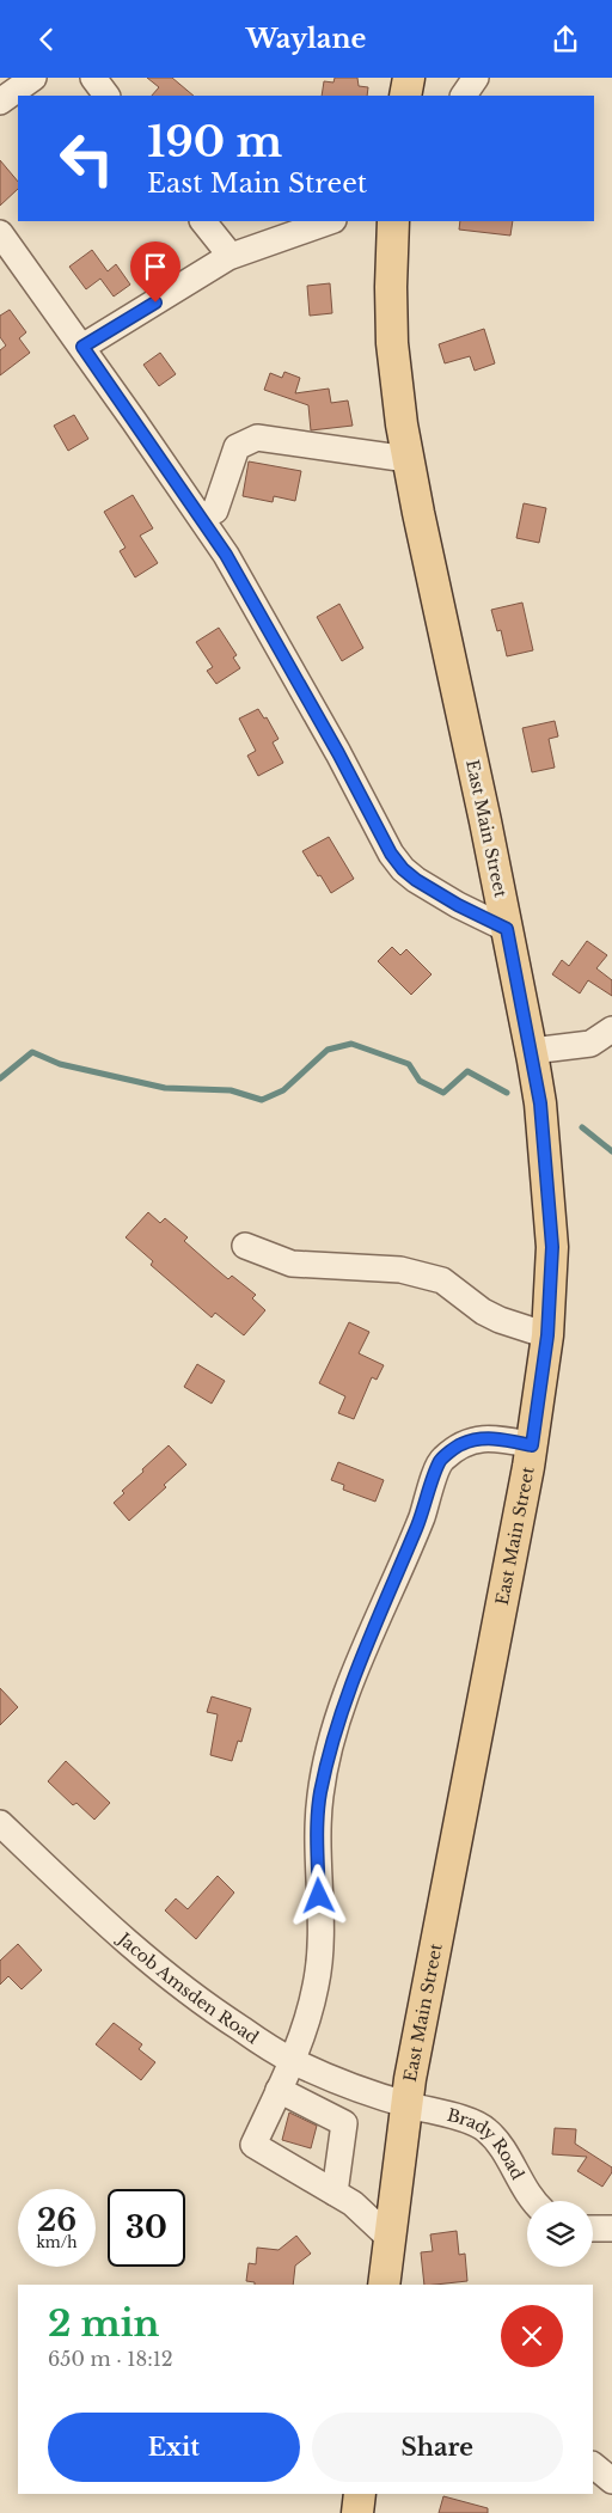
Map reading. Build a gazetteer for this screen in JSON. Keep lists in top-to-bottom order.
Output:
{
  "streets": {
    "main road": ["East Main Street"],
    "street": ["Jacob Amsden Road", "Brady Road"]
  },
  "crossings": [
    ["East Main Street", "Jacob Amsden Road"],
    ["East Main Street", "Brady Road"],
    ["Jacob Amsden Road", "Brady Road"]
  ],
  "page": {
    "header": "Waylane",
    "turn": ["190 m", "East Main Street"],
    "speed": "26 km/h",
    "limit": "30",
    "heading": ["2 min", "650 m · 18:12"],
    "buttons": ["Exit", "Share"]
  }
}
